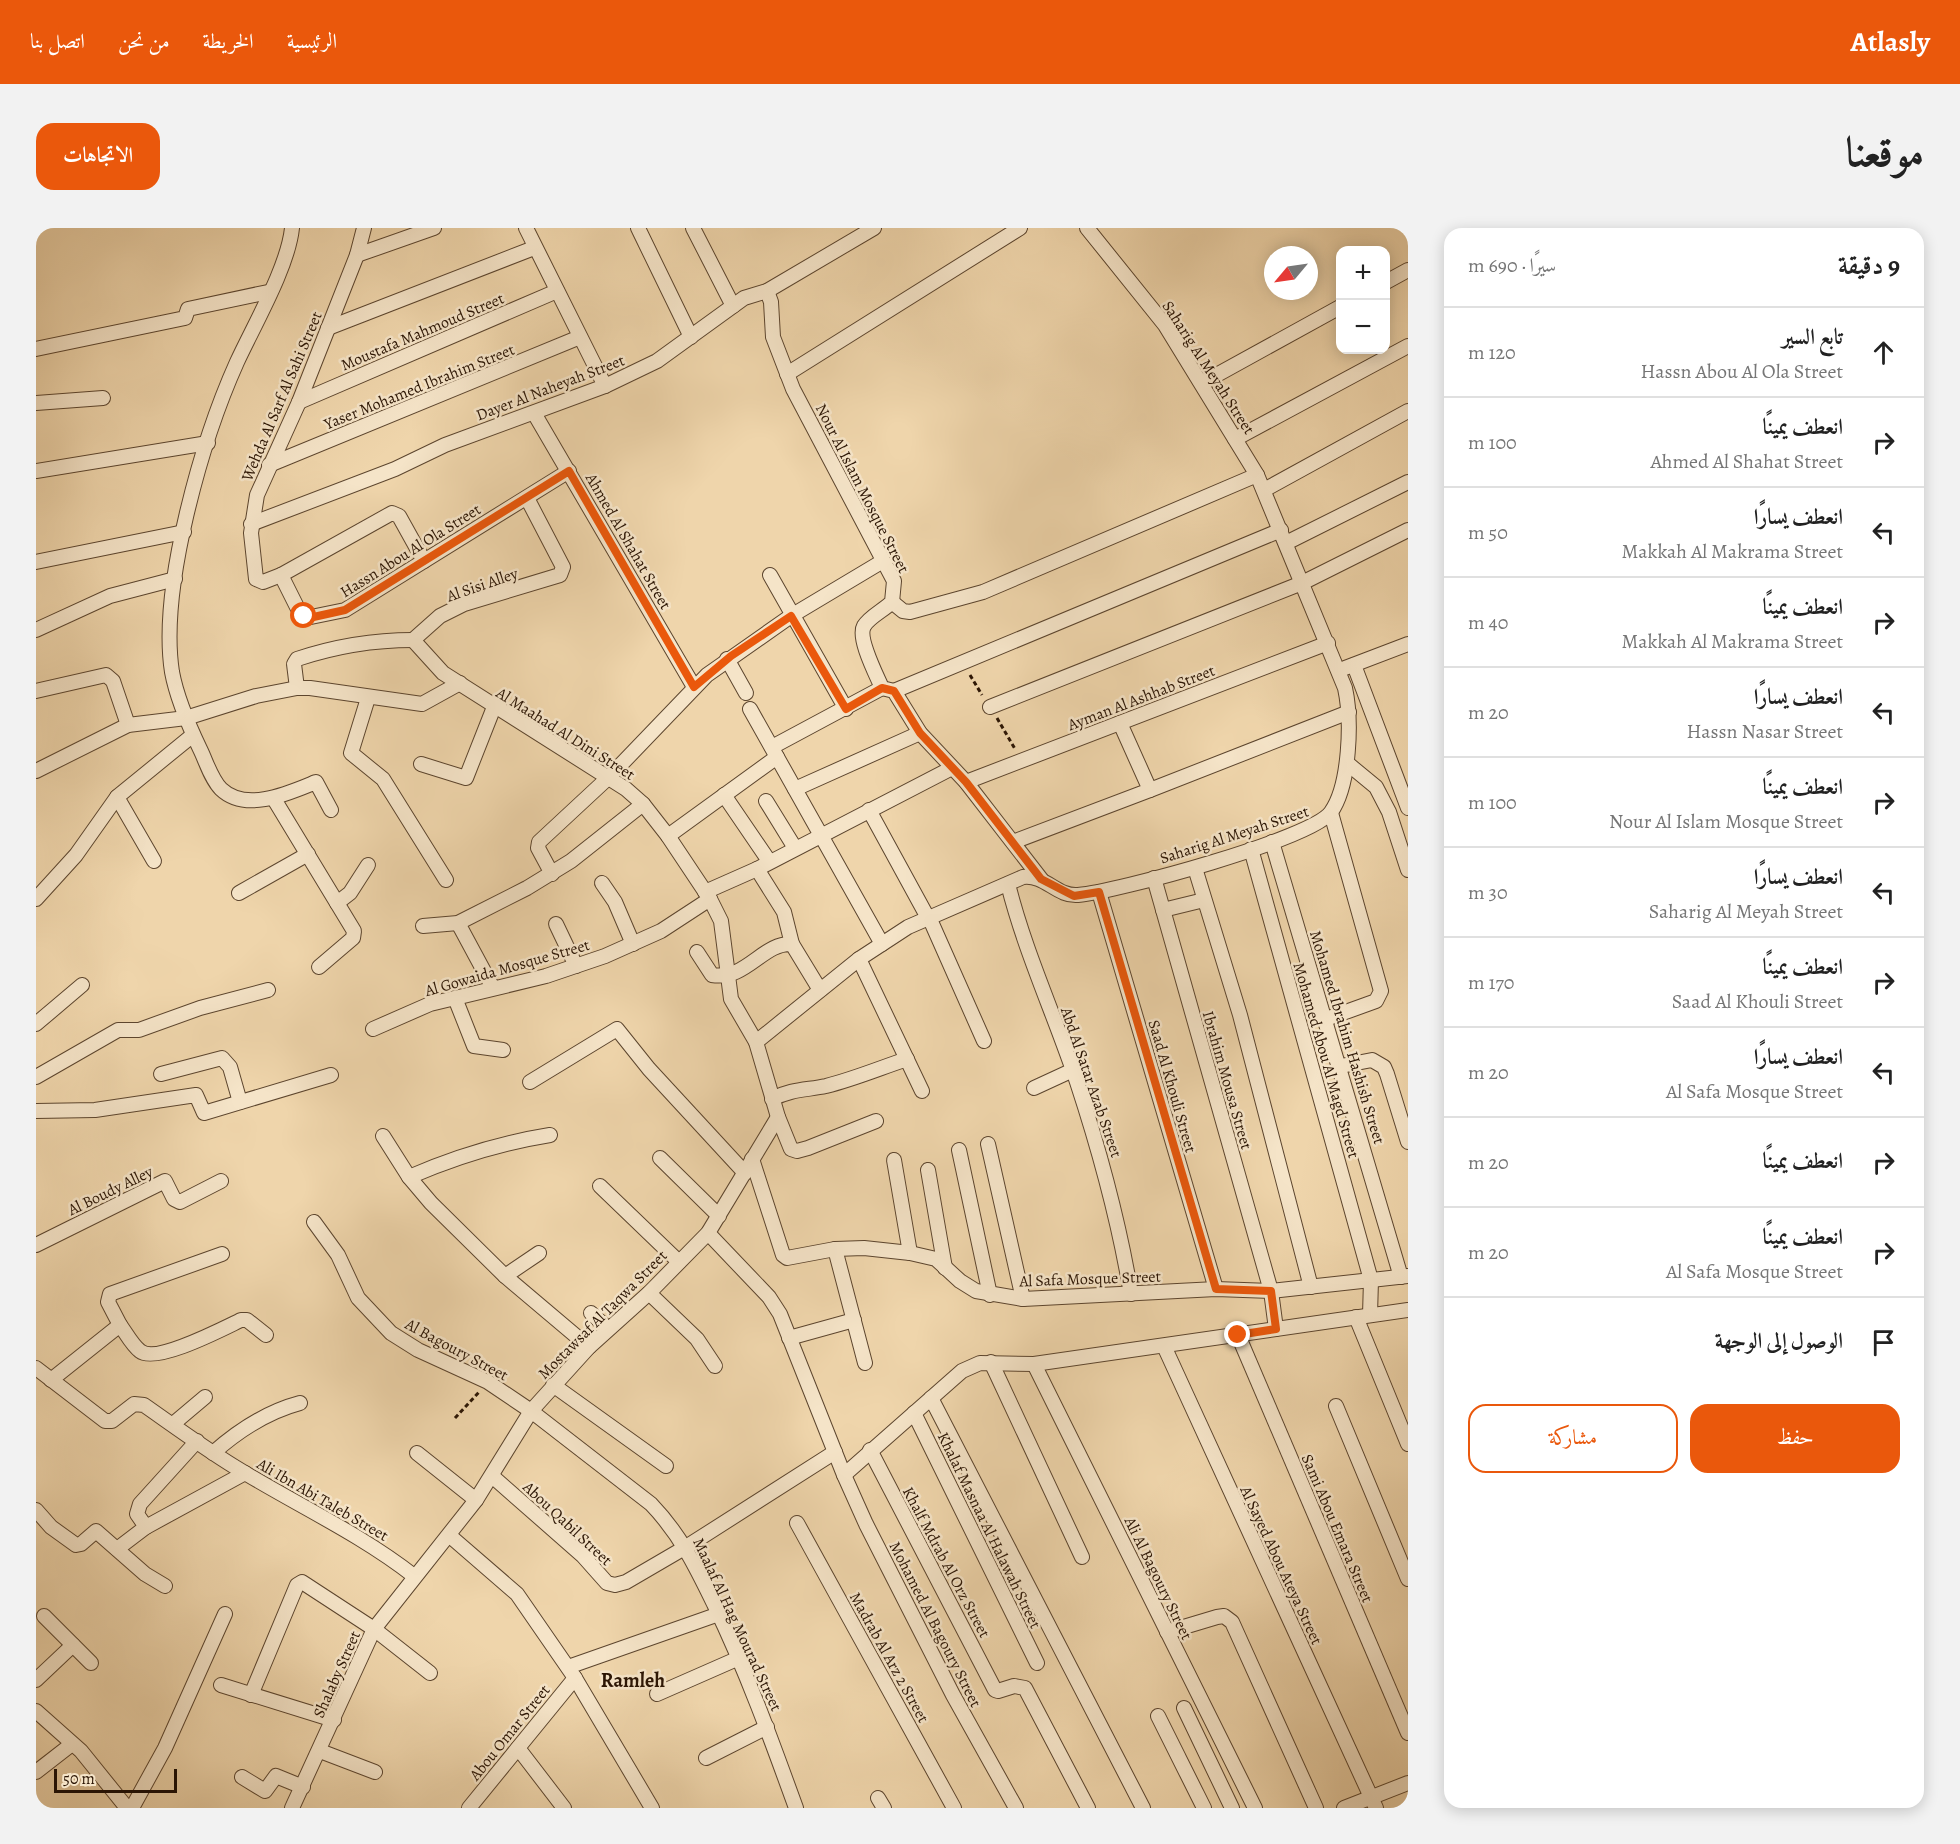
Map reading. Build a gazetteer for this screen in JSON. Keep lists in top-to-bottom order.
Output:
{
  "streets": {
    "street": [
      "Moustafa Mahmoud Street",
      "Saharig Al Meyah Street",
      "Yaser Mohamed Ibrahim Street",
      "Dayer Al Naheyah Street",
      "Wehda Al Sarf Al Sahi Street",
      "Nour Al Islam Mosque Street",
      "Ahmed Al Shahat Street",
      "Hassn Abou Al Ola Street",
      "Al Sisi Alley",
      "Ayman Al Ashhab Street",
      "Al Maahad Al Dini Street",
      "Al Gowaida Mosque Street",
      "Mohamed Ibrahim Hashish Street",
      "Mohamed Abou Al Magd Street",
      "Ibrahim Mousa Street",
      "Abd Al Satar Azab Street",
      "Saad Al Khouli Street",
      "Al Boudy Alley",
      "Al Safa Mosque Street",
      "Mostawsaf Al Taqwa Street",
      "Al Bagoury Street",
      "Ali Ibn Abi Taleb Street",
      "Abou Qabil Street",
      "Sami Abou Emara Street",
      "Khalaf Masnaa Al Halawah Street",
      "Khalf Mdrab Al Orz Street",
      "Al Sayed Abou Ateya Street",
      "Ali Al Bagoury Street",
      "Maalaf Al Hag Mourad Street",
      "Mohamed Al Bagoury Street",
      "Madrab Al Arz 2 Street",
      "Shalaby Street",
      "Abou Omar Street"
    ]
  },
  "crossings": [
    ["Moustafa Mahmoud Street", "Wehda Al Sarf Al Sahi Street"],
    ["Saharig Al Meyah Street", "Ayman Al Ashhab Street"],
    ["Saharig Al Meyah Street", "Mohamed Ibrahim Hashish Street"],
    ["Saharig Al Meyah Street", "Mohamed Abou Al Magd Street"],
    ["Saharig Al Meyah Street", "Ibrahim Mousa Street"],
    ["Saharig Al Meyah Street", "Saad Al Khouli Street"],
    ["Yaser Mohamed Ibrahim Street", "Wehda Al Sarf Al Sahi Street"],
    ["Dayer Al Naheyah Street", "Wehda Al Sarf Al Sahi Street"],
    ["Dayer Al Naheyah Street", "Nour Al Islam Mosque Street"],
    ["Dayer Al Naheyah Street", "Ahmed Al Shahat Street"],
    ["Wehda Al Sarf Al Sahi Street", "Hassn Abou Al Ola Street"],
    ["Ahmed Al Shahat Street", "Hassn Abou Al Ola Street"],
    ["Hassn Abou Al Ola Street", "Al Sisi Alley"],
    ["Al Sisi Alley", "Al Maahad Al Dini Street"],
    ["Al Maahad Al Dini Street", "Al Gowaida Mosque Street"],
    ["Al Maahad Al Dini Street", "Mostawsaf Al Taqwa Street"],
    ["Mohamed Ibrahim Hashish Street", "Al Safa Mosque Street"],
    ["Mohamed Abou Al Magd Street", "Al Safa Mosque Street"],
    ["Ibrahim Mousa Street", "Al Safa Mosque Street"],
    ["Abd Al Satar Azab Street", "Al Safa Mosque Street"],
    ["Saad Al Khouli Street", "Al Safa Mosque Street"],
    ["Al Safa Mosque Street", "Mostawsaf Al Taqwa Street"],
    ["Mostawsaf Al Taqwa Street", "Al Bagoury Street"],
    ["Mostawsaf Al Taqwa Street", "Abou Qabil Street"],
    ["Mostawsaf Al Taqwa Street", "Maalaf Al Hag Mourad Street"],
    ["Mostawsaf Al Taqwa Street", "Mohamed Al Bagoury Street"],
    ["Mostawsaf Al Taqwa Street", "Shalaby Street"],
    ["Al Bagoury Street", "Maalaf Al Hag Mourad Street"],
    ["Ali Ibn Abi Taleb Street", "Shalaby Street"],
    ["Abou Qabil Street", "Maalaf Al Hag Mourad Street"]
  ],
  "districts": ["Ramleh"],
  "scale_bar": "50 m",
  "north": "bottom left",
  "page": {
    "header": "Atlasly",
    "nav": [
      "الرئيسية",
      "الخريطة",
      "من نحن",
      "اتصل بنا"
    ],
    "title": "موقعنا",
    "buttons": [
      "الاتجاهات",
      ["حفظ", "مشاركة"]
    ],
    "heading": ["9 دقيقة", "سيرًا · 690 m"],
    "map_buttons": ["+", "−"],
    "list": [
      ["تابع السير", "Hassn Abou Al Ola Street", "120 m"],
      ["انعطف يمينًا", "Ahmed Al Shahat Street", "100 m"],
      ["انعطف يسارًا", "Makkah Al Makrama Street", "50 m"],
      ["انعطف يمينًا", "Makkah Al Makrama Street", "40 m"],
      ["انعطف يسارًا", "Hassn Nasar Street", "20 m"],
      ["انعطف يمينًا", "Nour Al Islam Mosque Street", "100 m"],
      ["انعطف يسارًا", "Saharig Al Meyah Street", "30 m"],
      ["انعطف يمينًا", "Saad Al Khouli Street", "170 m"],
      ["انعطف يسارًا", "Al Safa Mosque Street", "20 m"],
      ["انعطف يمينًا", "20 m"],
      ["انعطف يمينًا", "Al Safa Mosque Street", "20 m"],
      "الوصول إلى الوجهة"
    ],
    "scale": "50 m"
  }
}
